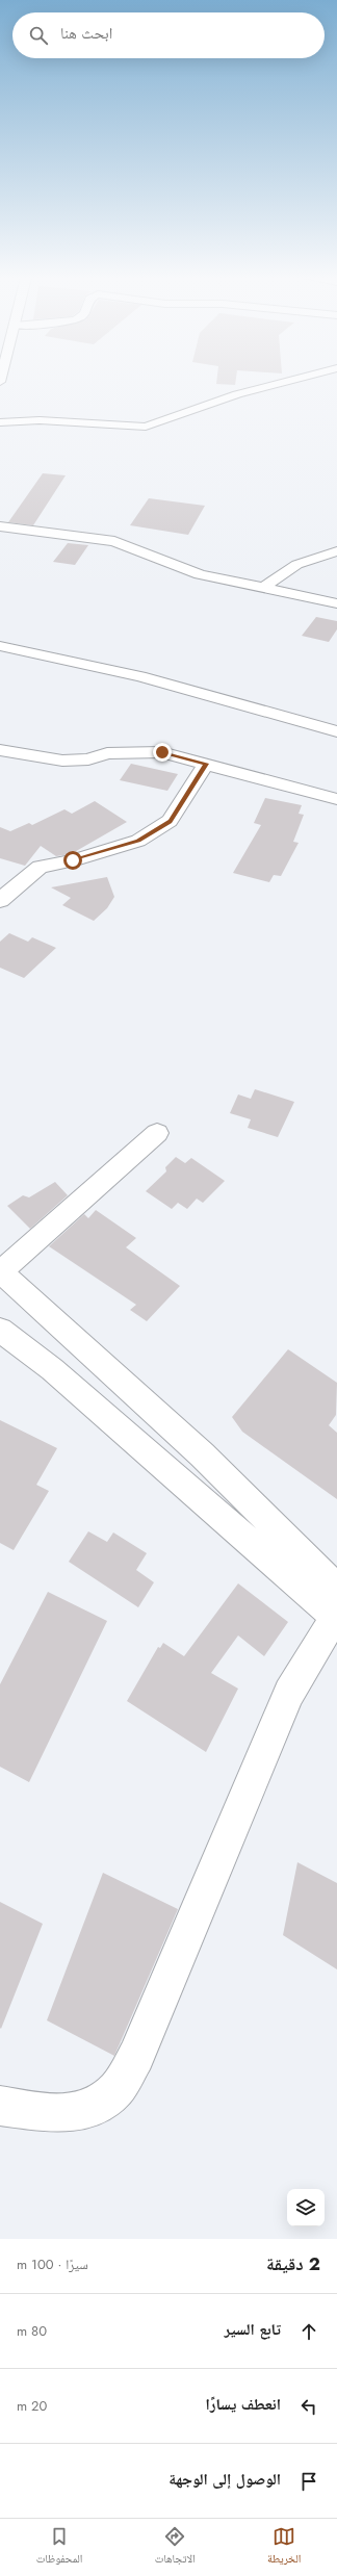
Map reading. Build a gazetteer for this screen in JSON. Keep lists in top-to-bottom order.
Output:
{
  "page": {
    "search": "ابحث هنا",
    "heading": ["2 دقيقة", "سيرًا · 100 m"],
    "list": [
      ["تابع السير", "80 m"],
      ["انعطف يسارًا", "20 m"],
      "الوصول إلى الوجهة"
    ],
    "nav": ["الخريطة", "الاتجاهات", "المحفوظات"]
  }
}
